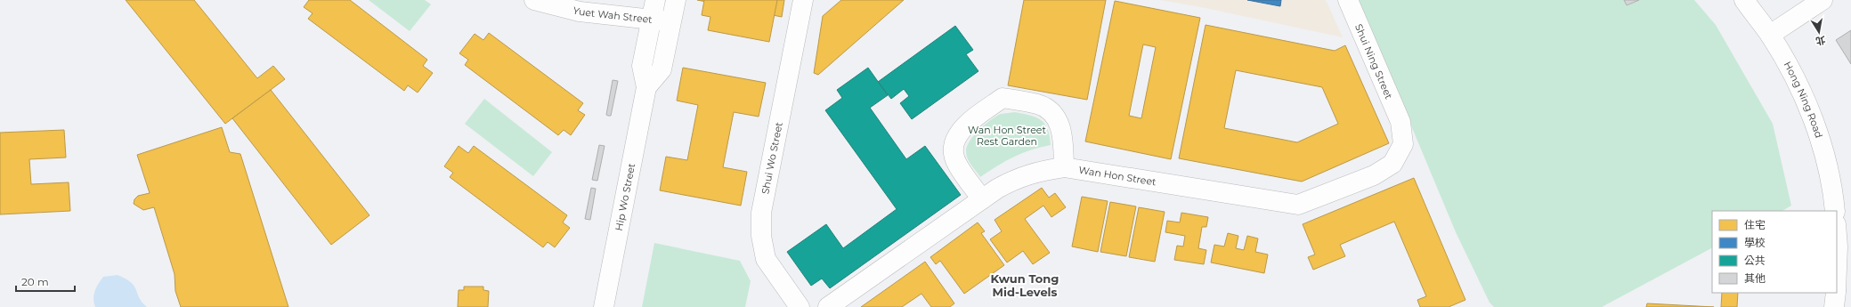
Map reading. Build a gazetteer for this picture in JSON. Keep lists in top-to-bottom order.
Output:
{
  "streets": {
    "street": [
      "Yuet Wah Street",
      "Shui Ning Street",
      "Hong Ning Road",
      "Shui Wo Street",
      "Wan Hon Street",
      "Hip Wo Street"
    ]
  },
  "crossings": [
    ["Yuet Wah Street", "Hip Wo Street"],
    ["Shui Ning Street", "Wan Hon Street"]
  ],
  "districts": ["Kwun Tong Mid-Levels"],
  "parks": ["Wan Hon Street Rest Garden"],
  "legend": [
    "住宅",
    "學校",
    "公共",
    "其他"
  ],
  "scale_bar": "20 m",
  "north": "bottom"
}
